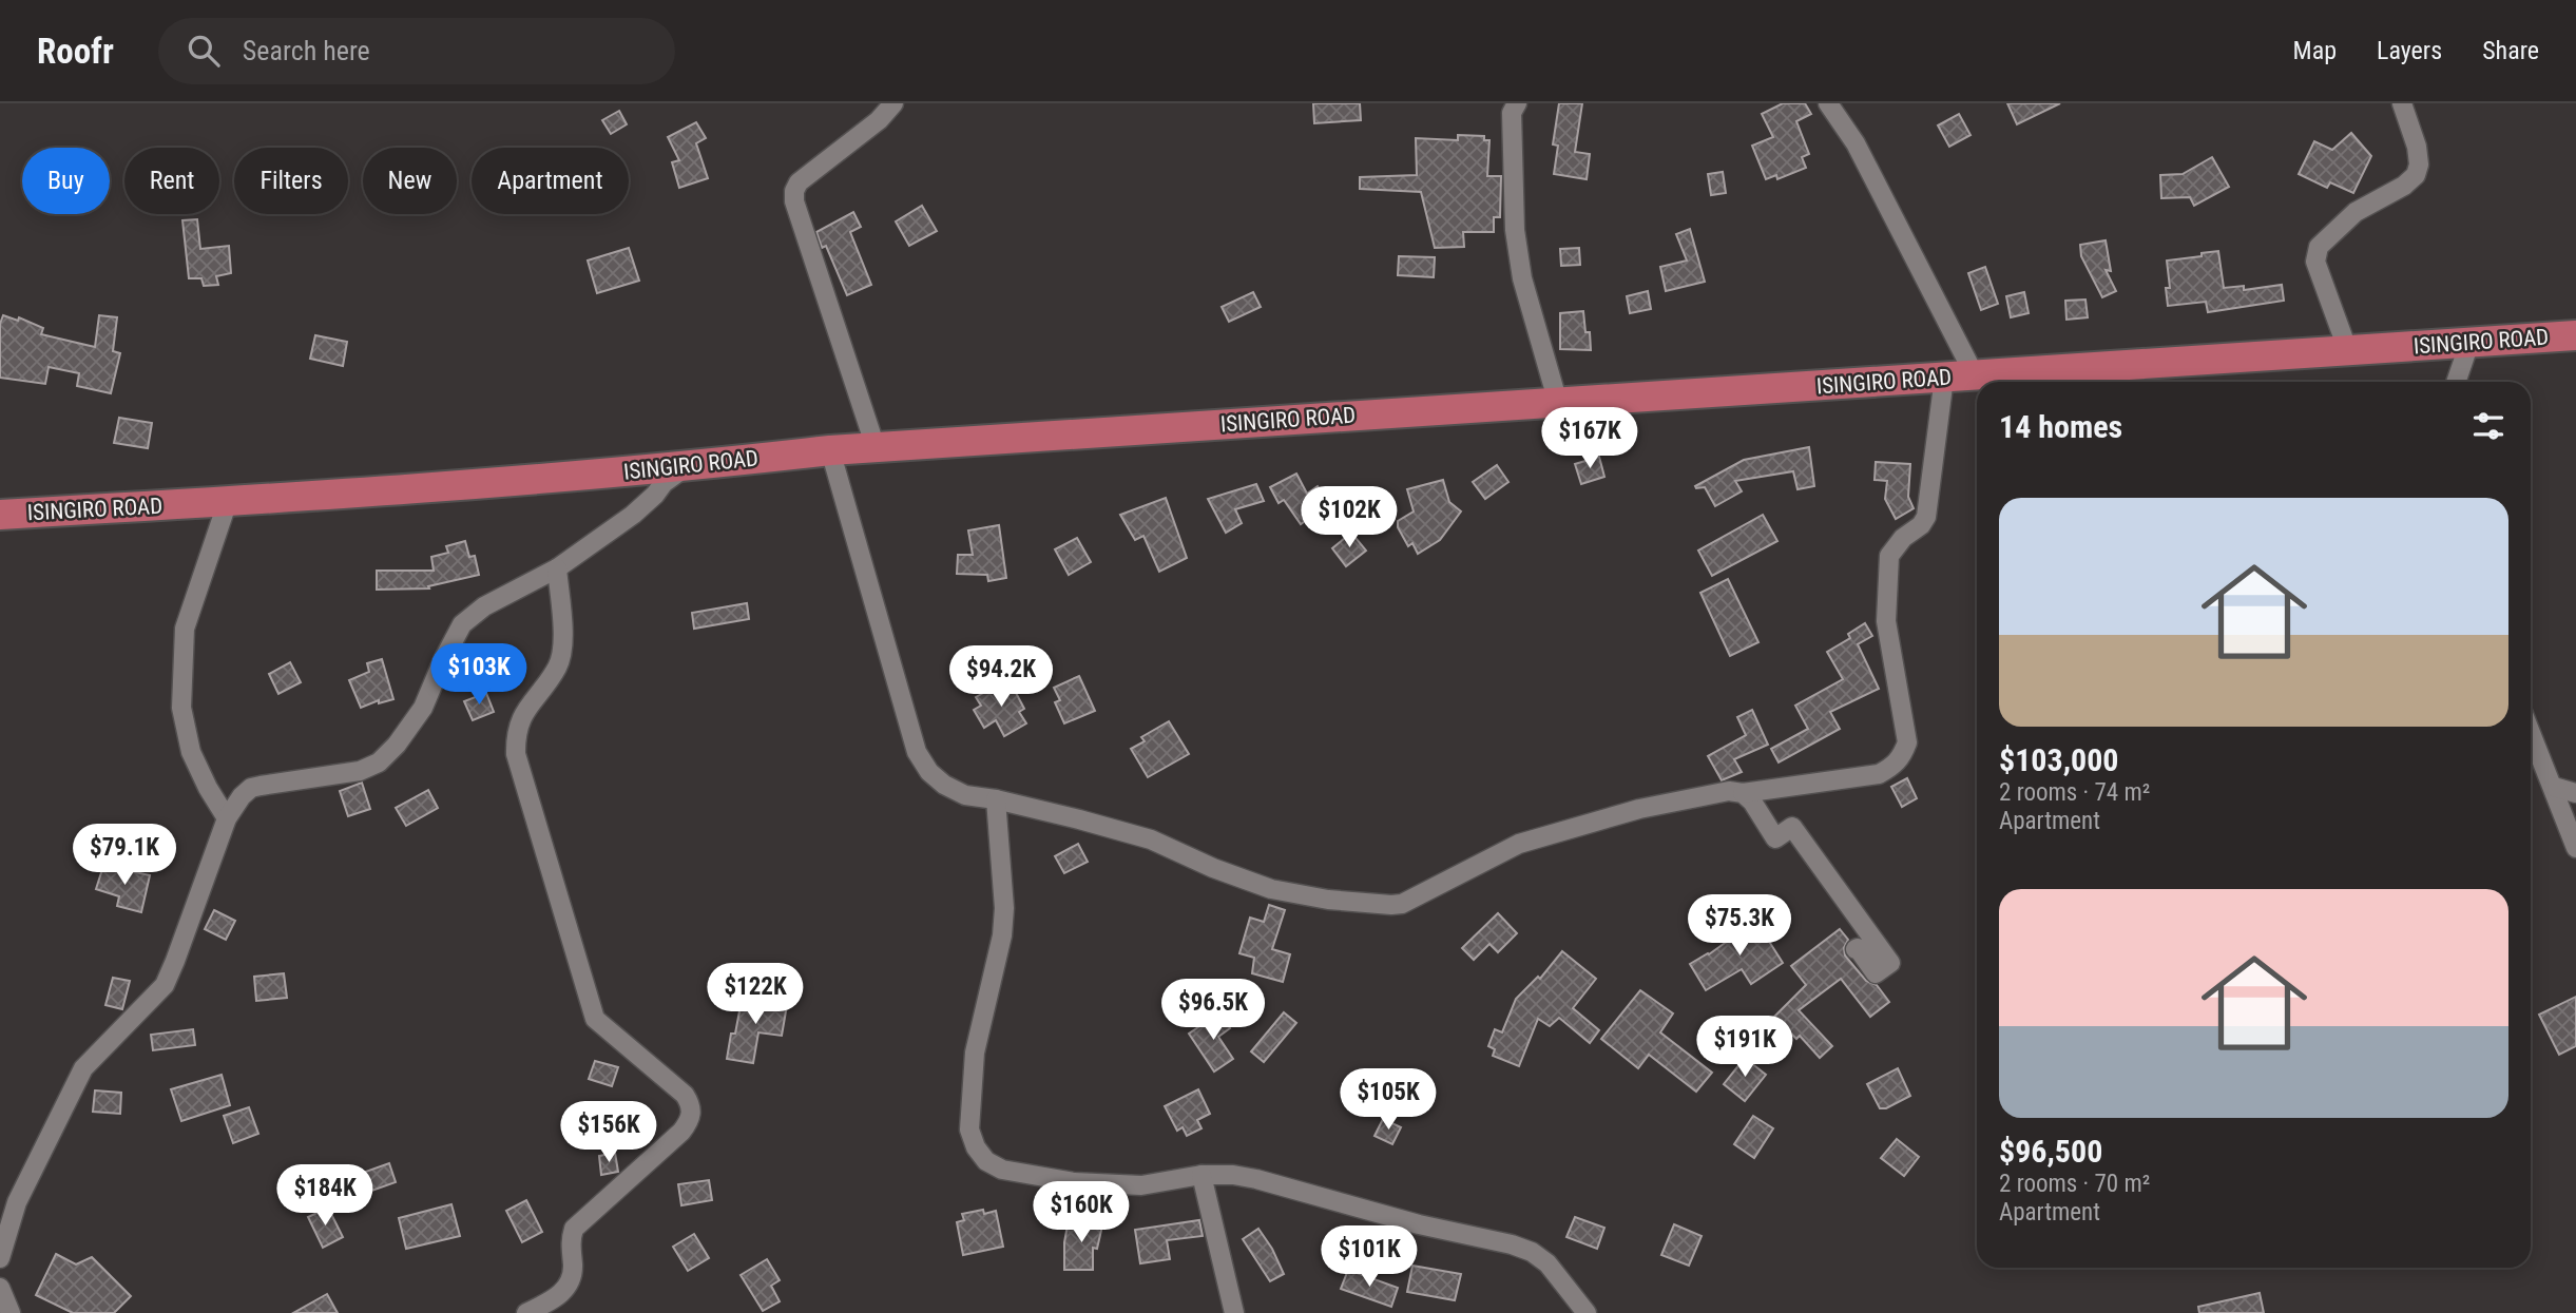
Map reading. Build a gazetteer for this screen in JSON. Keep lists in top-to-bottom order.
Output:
{
  "streets": {
    "main road": ["ISINGIRO ROAD"]
  },
  "page": {
    "header": "Roofr",
    "search": "Search here",
    "nav": ["Map", "Layers", "Share"],
    "chip": [
      "Buy",
      "Rent",
      "Filters",
      "New",
      "Apartment"
    ],
    "heading": "14 homes",
    "price": [
      "$167K",
      "$102K",
      "$103K",
      "$94.2K",
      "$79.1K",
      "$75.3K",
      "$122K",
      "$96.5K",
      "$191K",
      "$105K",
      "$156K",
      "$184K",
      "$160K",
      "$101K"
    ],
    "list": [
      {
        "name": "$103,000",
        "note": "2 rooms · 74 m² · Apartment"
      },
      {
        "name": "$96,500",
        "note": "2 rooms · 70 m² · Apartment"
      }
    ]
  }
}
